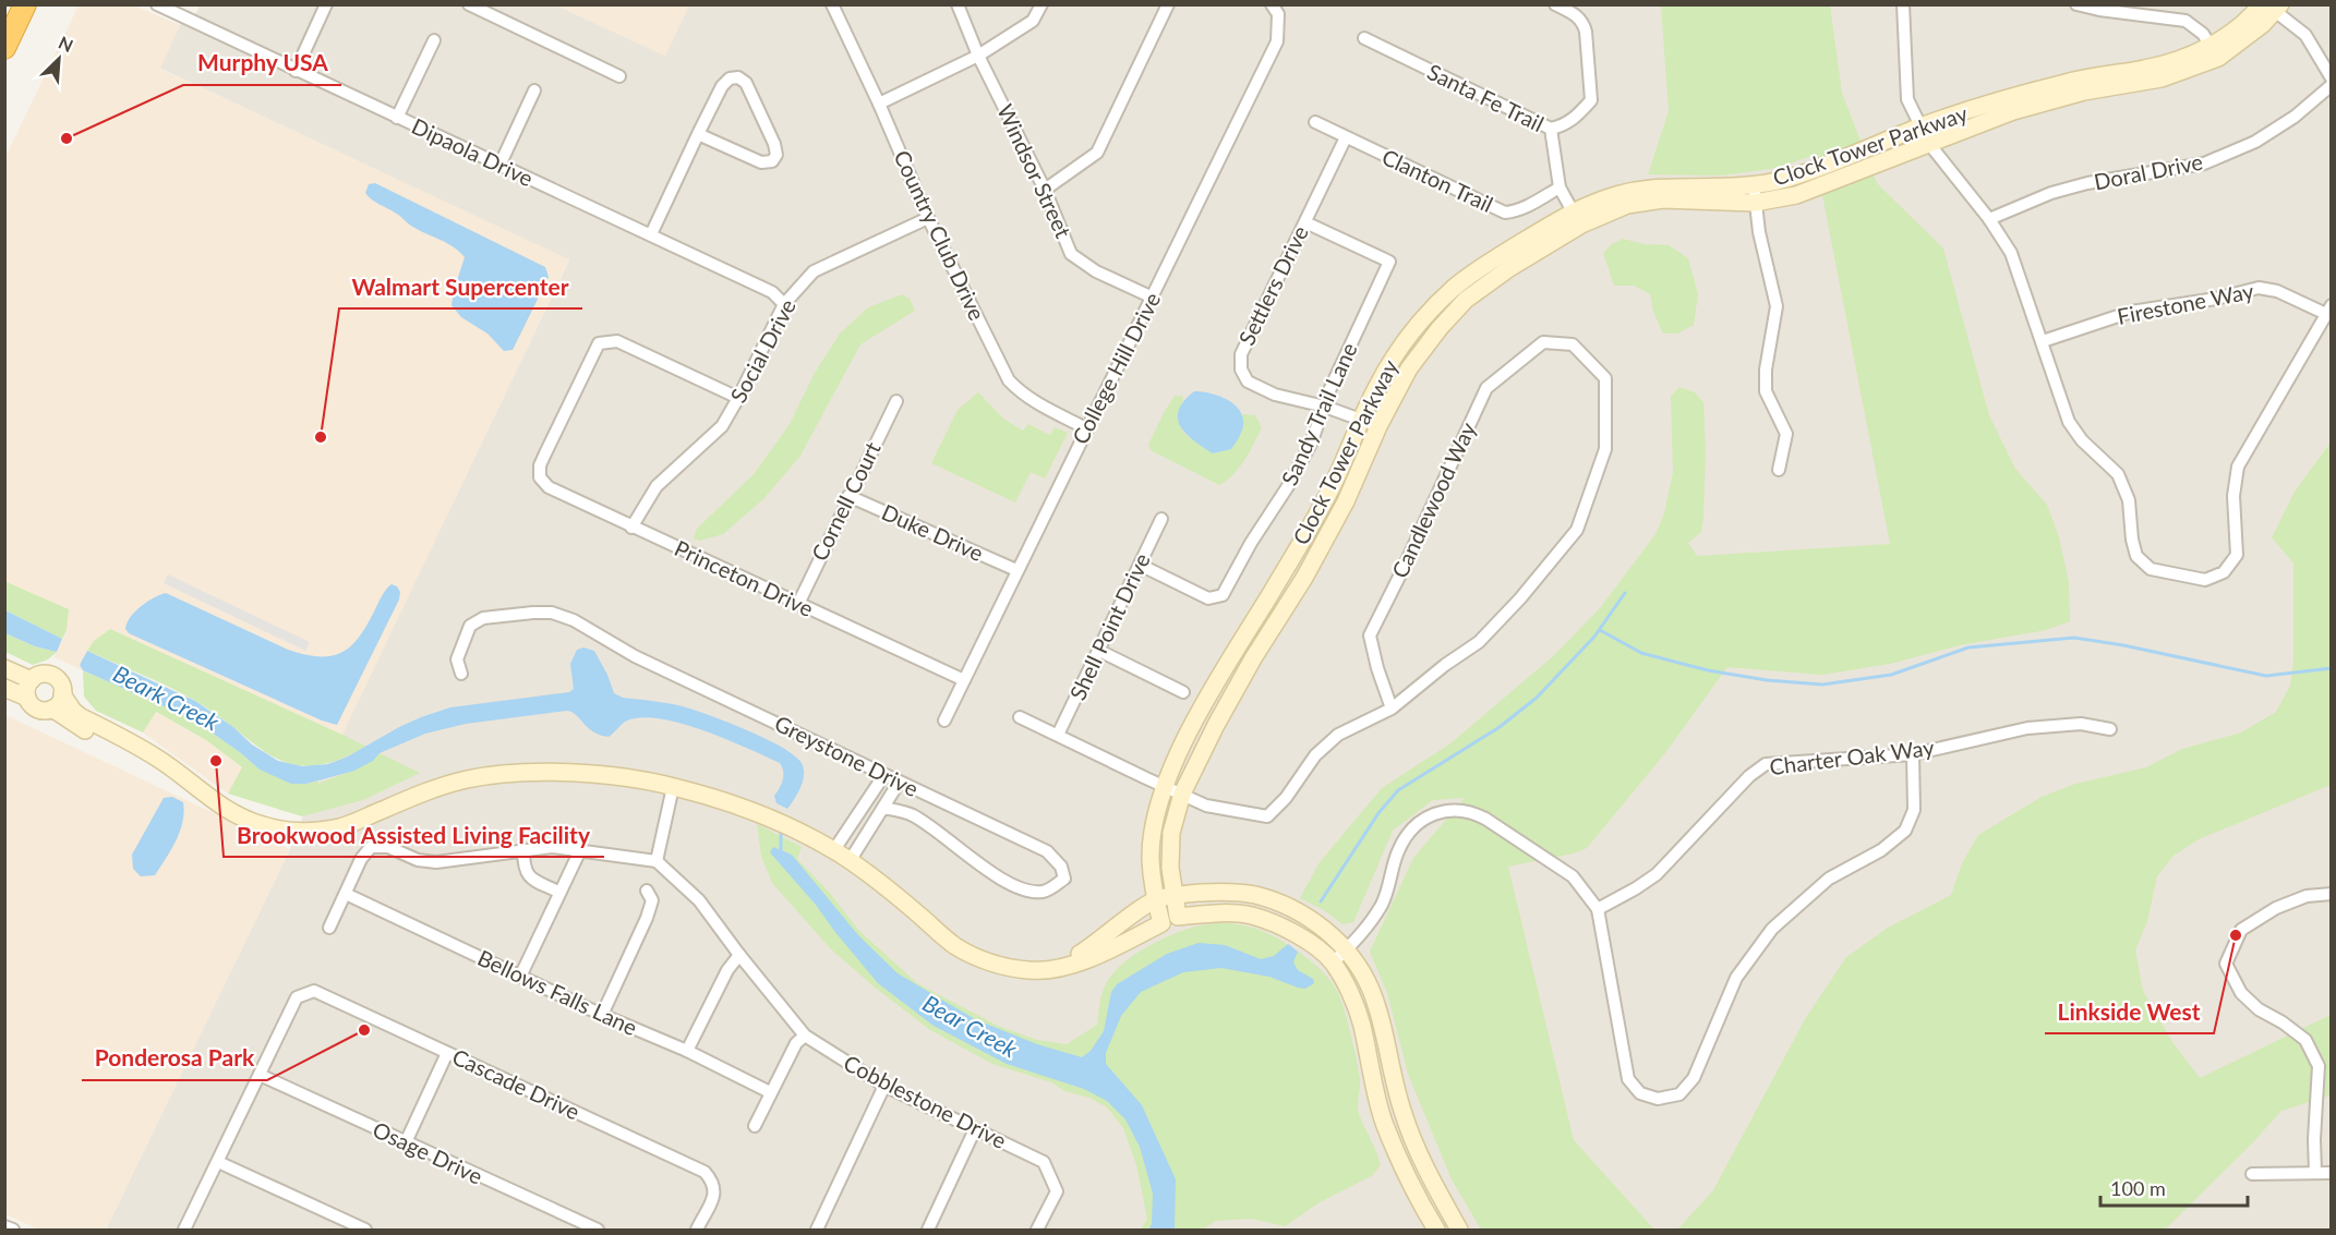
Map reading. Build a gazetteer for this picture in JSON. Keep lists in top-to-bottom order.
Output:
{
  "streets": {
    "street": [
      "Santa Fe Trail",
      "Clock Tower Parkway",
      "Dipaola Drive",
      "Windsor Street",
      "Doral Drive",
      "Clanton Trail",
      "Country Club Drive",
      "Settlers Drive",
      "Firestone Way",
      "Social Drive",
      "College Hill Drive",
      "Sandy Trail Lane",
      "Candlewood Way",
      "Cornell Court",
      "Duke Drive",
      "Princeton Drive",
      "Shell Point Drive",
      "Greystone Drive",
      "Charter Oak Way",
      "Bellows Falls Lane",
      "Cascade Drive",
      "Cobblestone Drive",
      "Osage Drive"
    ]
  },
  "crossings": [
    ["Santa Fe Trail", "Clock Tower Parkway"],
    ["Santa Fe Trail", "Clanton Trail"],
    ["Clock Tower Parkway", "Settlers Drive"],
    ["Dipaola Drive", "Social Drive"],
    ["Windsor Street", "College Hill Drive"],
    ["Clanton Trail", "Settlers Drive"],
    ["Country Club Drive", "Social Drive"],
    ["Country Club Drive", "College Hill Drive"],
    ["Settlers Drive", "Sandy Trail Lane"],
    ["Social Drive", "Princeton Drive"],
    ["College Hill Drive", "Duke Drive"],
    ["College Hill Drive", "Princeton Drive"],
    ["Sandy Trail Lane", "Shell Point Drive"],
    ["Cornell Court", "Duke Drive"],
    ["Cornell Court", "Princeton Drive"],
    ["Cascade Drive", "Osage Drive"]
  ],
  "water": ["Beark Creek", "Bear Creek"],
  "places": [
    "Murphy USA",
    "Walmart Supercenter",
    "Brookwood Assisted Living Facility",
    "Linkside West",
    "Ponderosa Park"
  ],
  "scale_bar": "100 m",
  "north": "top right"
}
